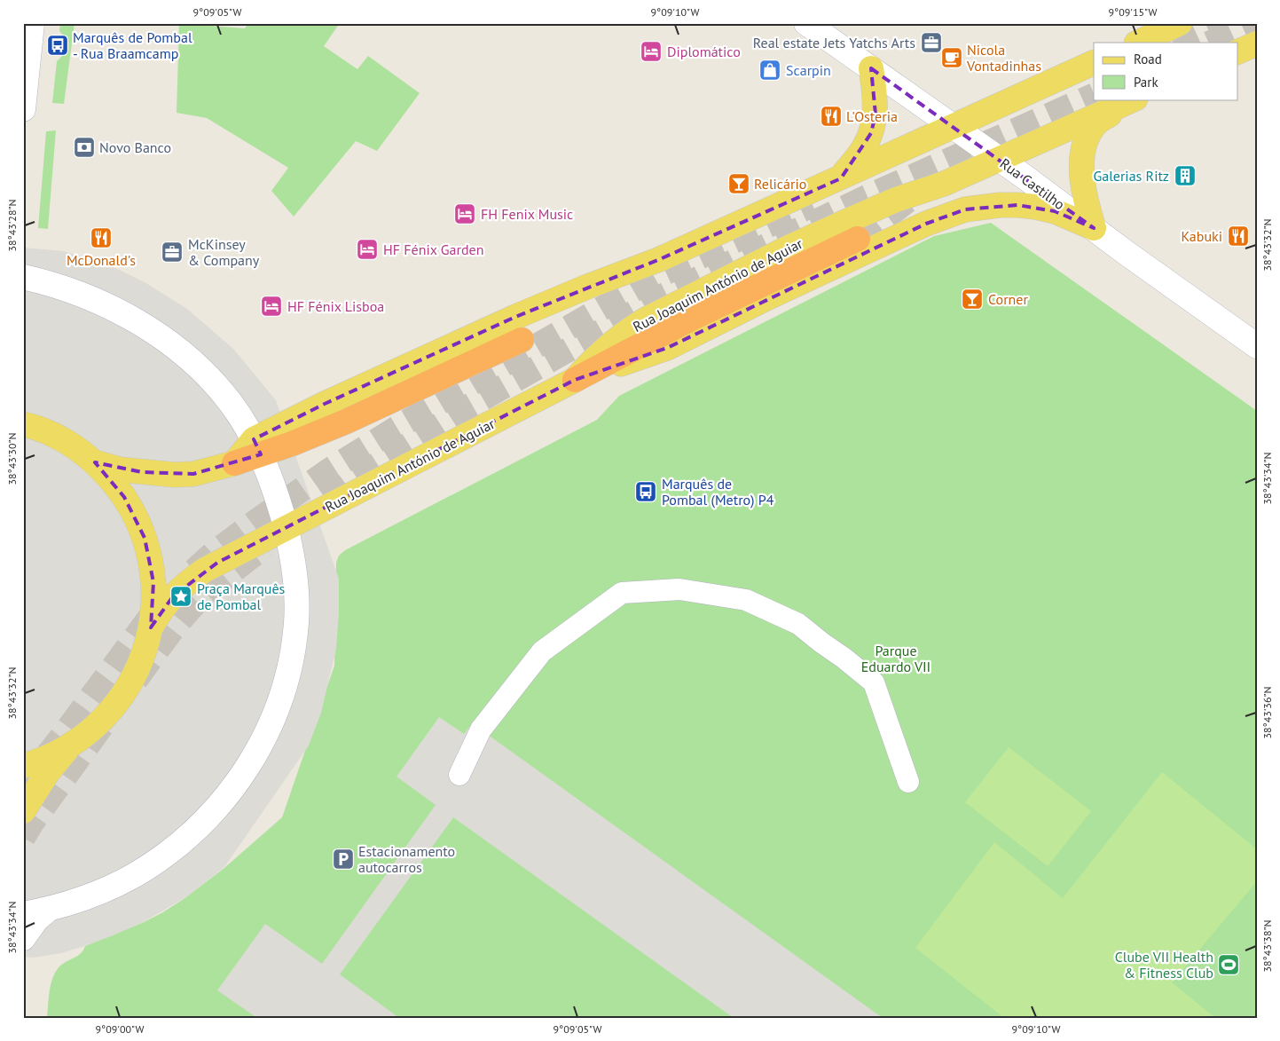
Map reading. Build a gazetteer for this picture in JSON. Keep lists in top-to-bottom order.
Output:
{
  "streets": {
    "main road": ["Rua Joaquim António de Aguiar"],
    "street": ["Rua Castilho"]
  },
  "crossings": [
    ["Rua Castilho", "Rua Joaquim António de Aguiar"]
  ],
  "parks": ["Parque Eduardo VII"],
  "places": {
    "office": ["Real estate Jets Yatchs Arts", "McKinsey & Company"],
    "bus stop": ["Marquês de Pombal - Rua Braamcamp", "Marquês de Pombal (Metro) P4"],
    "hotel": [
      "Diplomático",
      "FH Fenix Music",
      "HF Fénix Garden",
      "HF Fénix Lisboa"
    ],
    "cafe": ["Nicola Vontadinhas"],
    "shop": ["Scarpin"],
    "restaurant": ["L'Osteria", "Kabuki", "McDonald's"],
    "bank": ["Novo Banco"],
    "building": ["Galerias Ritz"],
    "bar": ["Relicário", "Corner"],
    "place": ["Praça Marquês de Pombal"],
    "parking": ["Estacionamento autocarros"],
    "sports": ["Clube VII Health & Fitness Club"]
  },
  "legend": ["Road", "Park"],
  "coordinates": [
    "9°09'05\"W",
    "9°09'10\"W",
    "9°09'15\"W",
    "38°43'28\"N",
    "38°43'32\"N",
    "38°43'30\"N",
    "38°43'34\"N",
    "38°43'36\"N",
    "38°43'38\"N",
    "9°09'00\"W"
  ]
}
